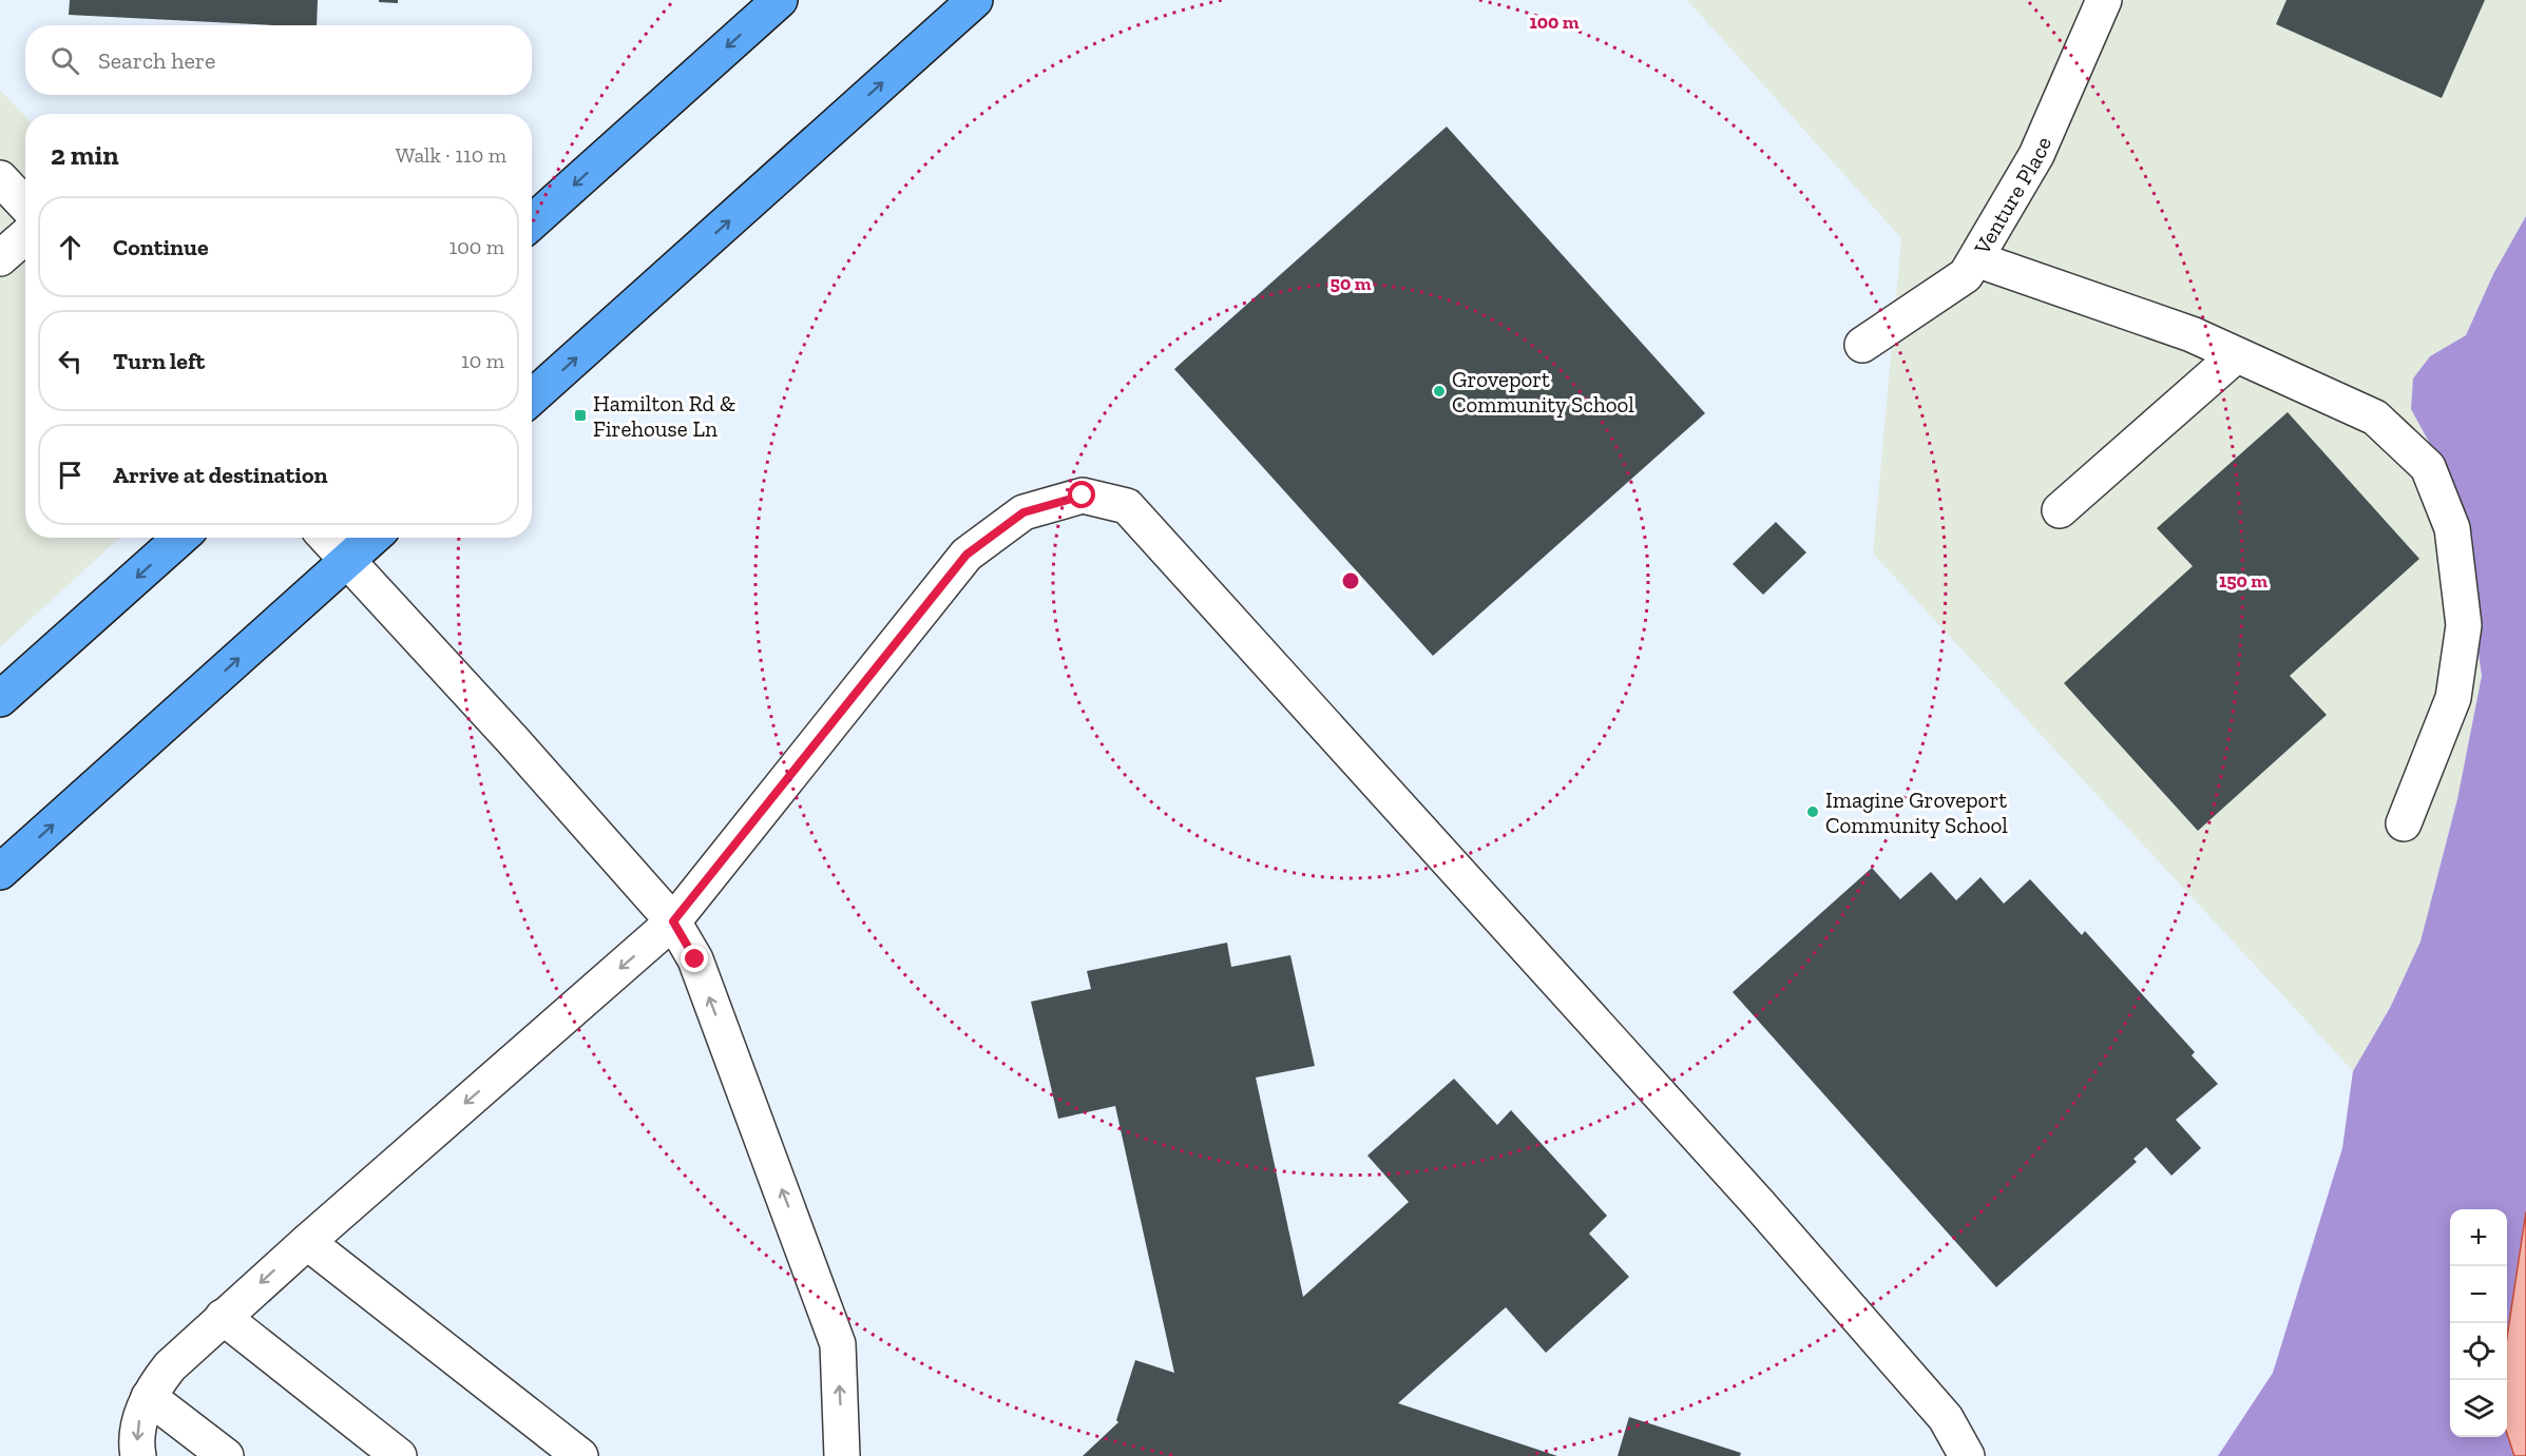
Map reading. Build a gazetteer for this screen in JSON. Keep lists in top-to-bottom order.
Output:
{
  "streets": {
    "street": ["Venture Place"]
  },
  "places": {
    "other": ["Groveport Community School", "Imagine Groveport Community School"],
    "transit": ["Hamilton Rd & Firehouse Ln"]
  },
  "page": {
    "search": "Search here",
    "heading": ["2 min", "Walk · 110 m"],
    "list": [
      ["Continue", "100 m"],
      ["Turn left", "10 m"],
      "Arrive at destination"
    ],
    "map_buttons": ["+", "−"]
  },
  "rings": ["100 m", "50 m", "150 m"]
}
